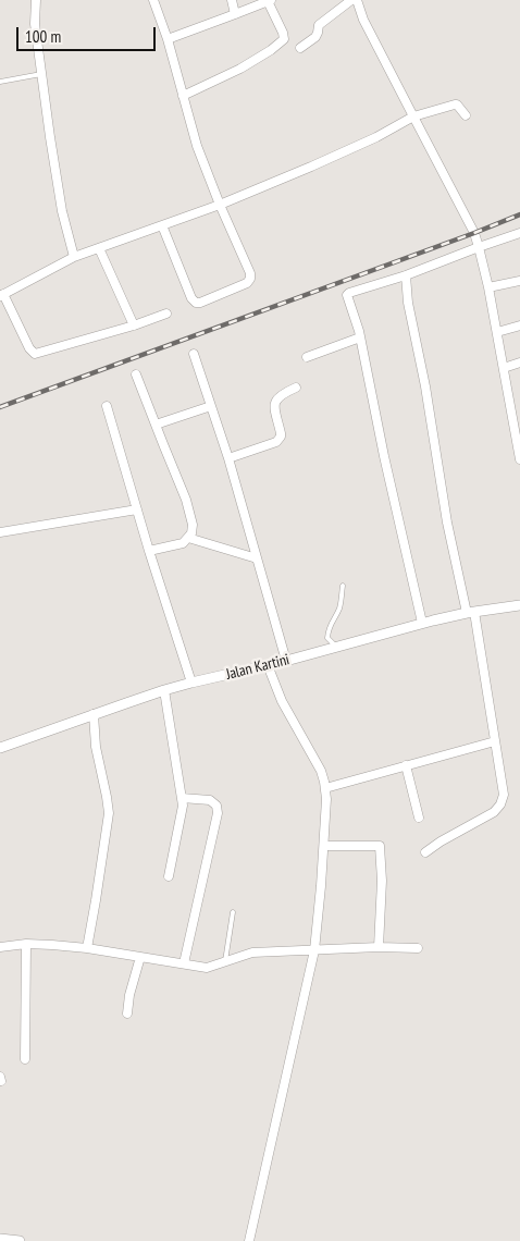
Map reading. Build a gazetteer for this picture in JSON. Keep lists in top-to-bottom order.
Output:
{
  "streets": {
    "street": ["Jalan Kartini"]
  },
  "scale_bar": "100 m"
}
